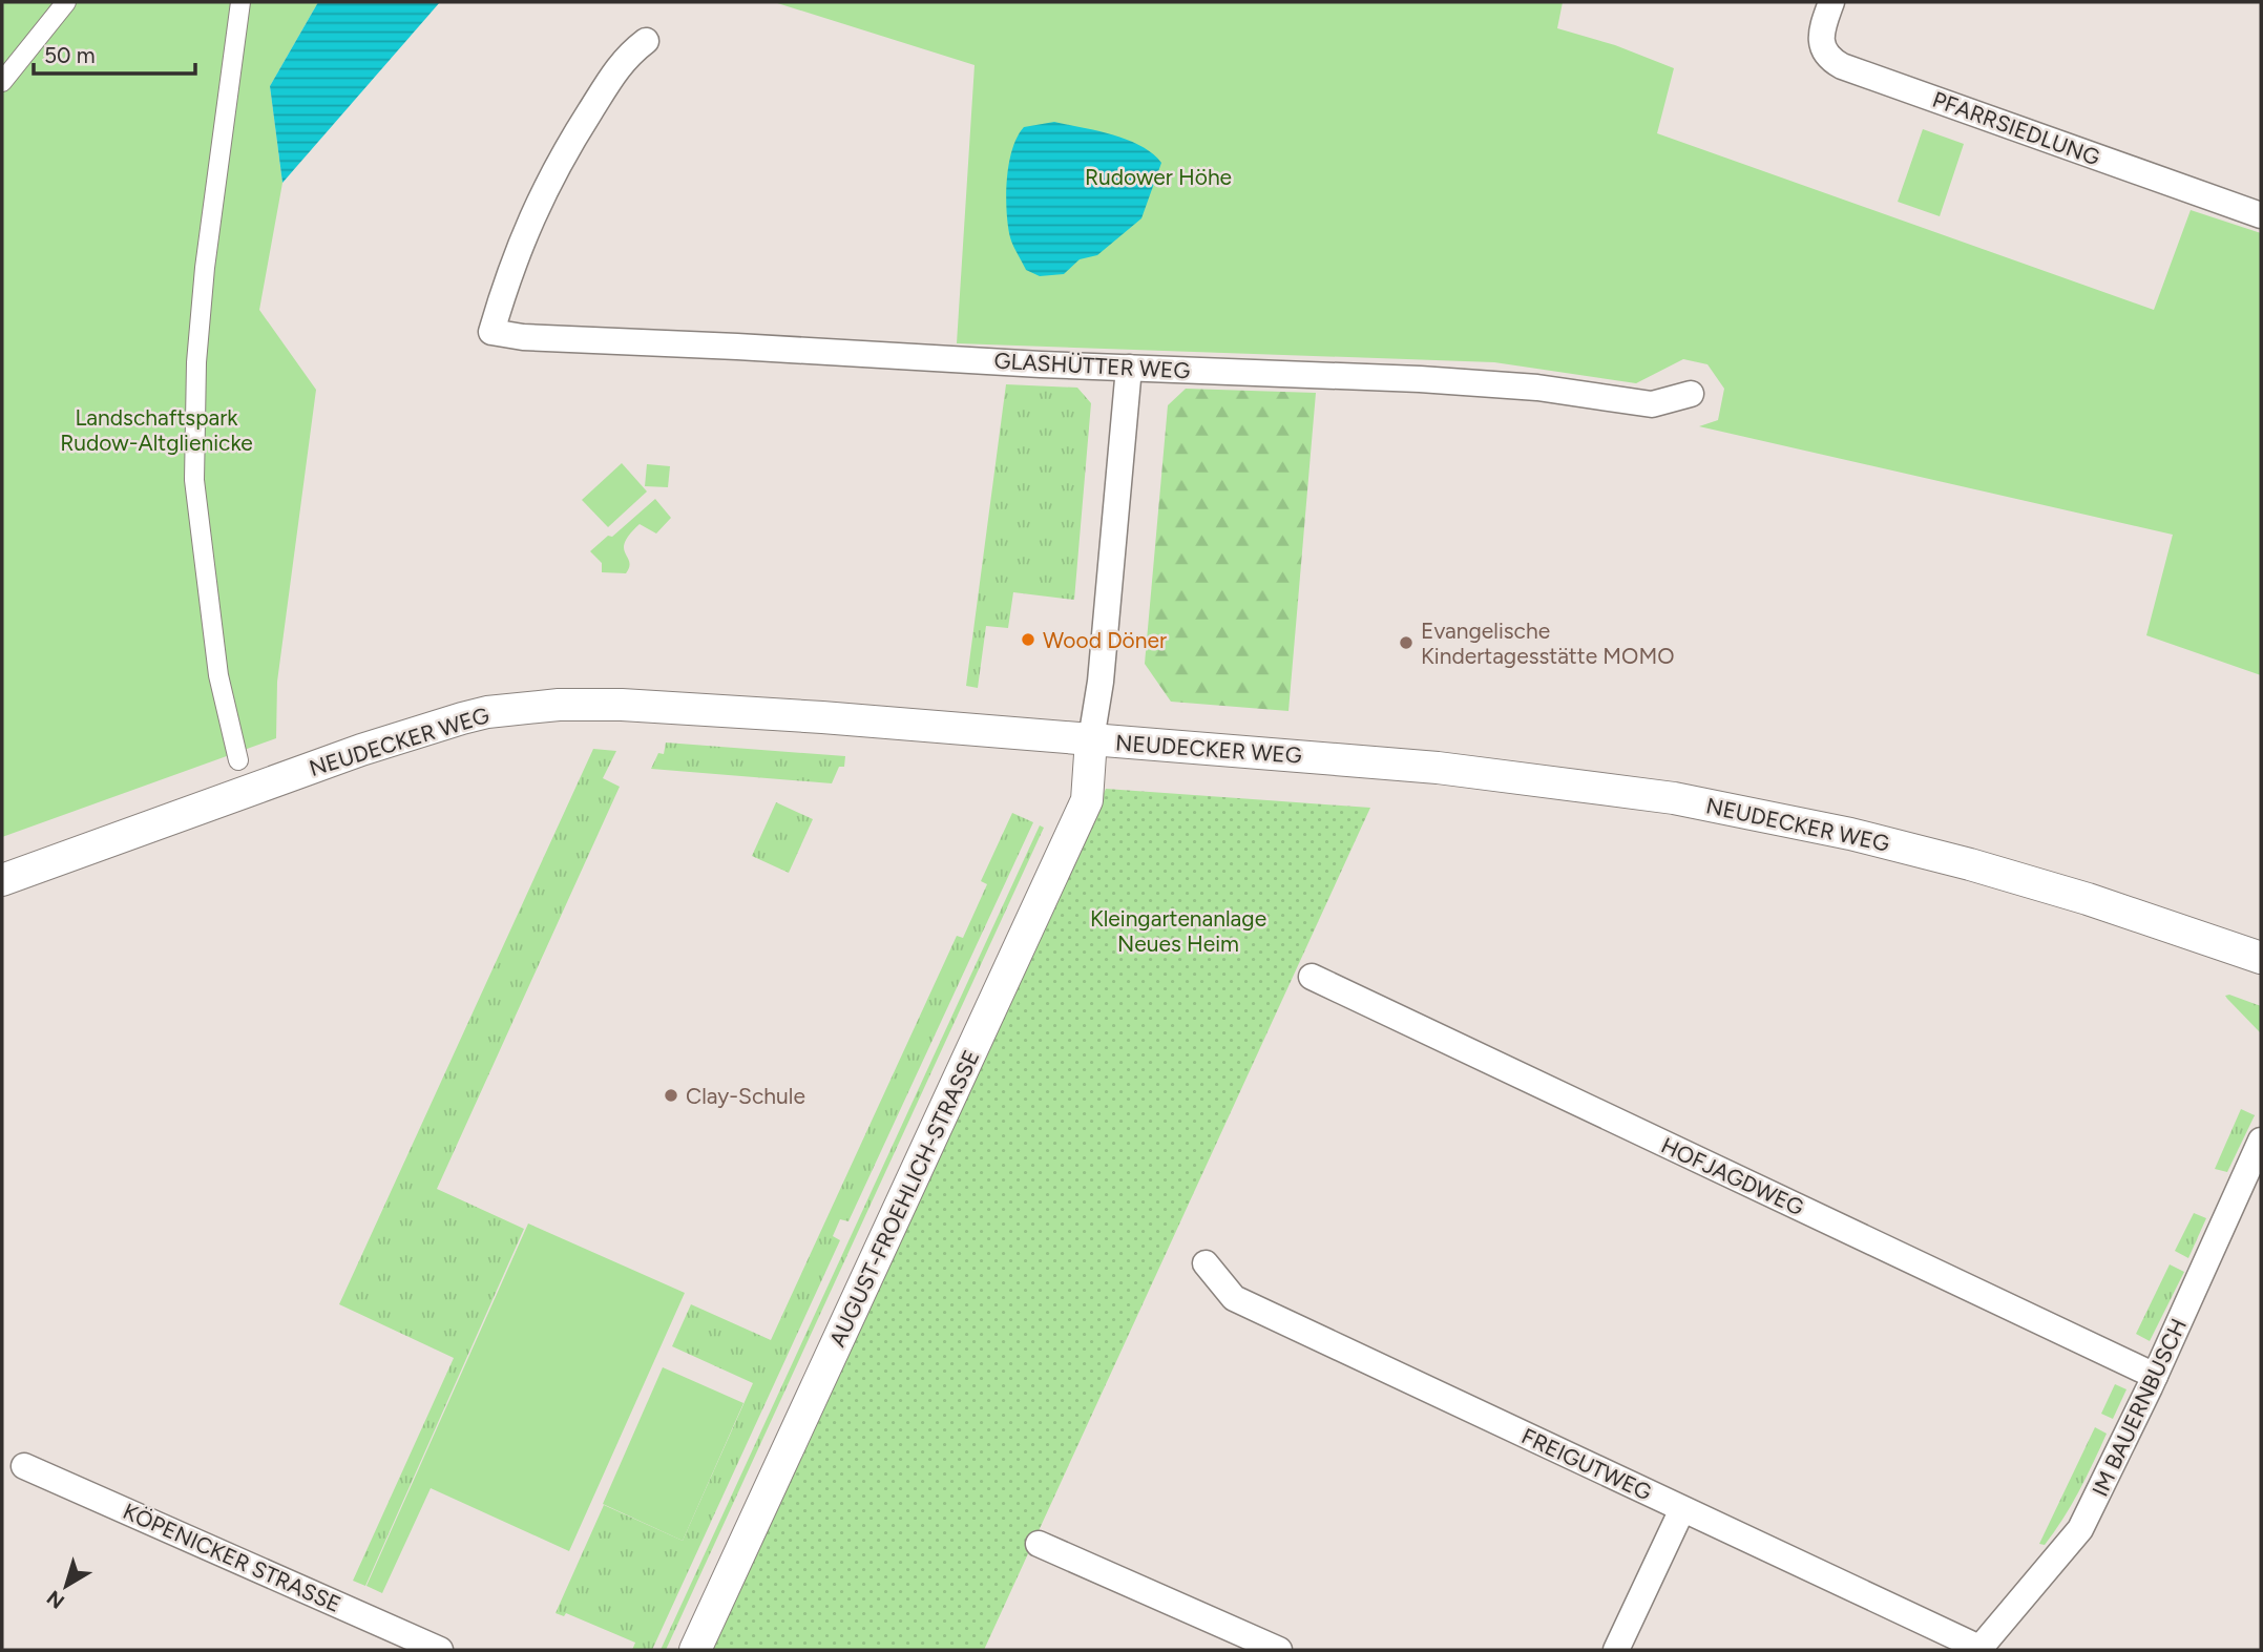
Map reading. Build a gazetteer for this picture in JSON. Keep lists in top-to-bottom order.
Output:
{
  "streets": {
    "street": [
      "PFARRSIEDLUNG",
      "GLASHÜTTER WEG",
      "NEUDECKER WEG",
      "HOFJAGDWEG",
      "AUGUST-FROEHLICH-STRASSE",
      "IM BAUERNBUSCH",
      "FREIGUTWEG",
      "KÖPENICKER STRASSE"
    ]
  },
  "crossings": [
    ["NEUDECKER WEG", "AUGUST-FROEHLICH-STRASSE"],
    ["HOFJAGDWEG", "IM BAUERNBUSCH"],
    ["IM BAUERNBUSCH", "FREIGUTWEG"]
  ],
  "parks": ["Rudower Höhe", "Landschaftspark Rudow-Altglienicke", "Kleingartenanlage Neues Heim"],
  "places": ["Wood Döner", "Evangelische Kindertagesstätte MOMO", "Clay-Schule"],
  "scale_bar": "50 m",
  "north": "bottom left"
}
